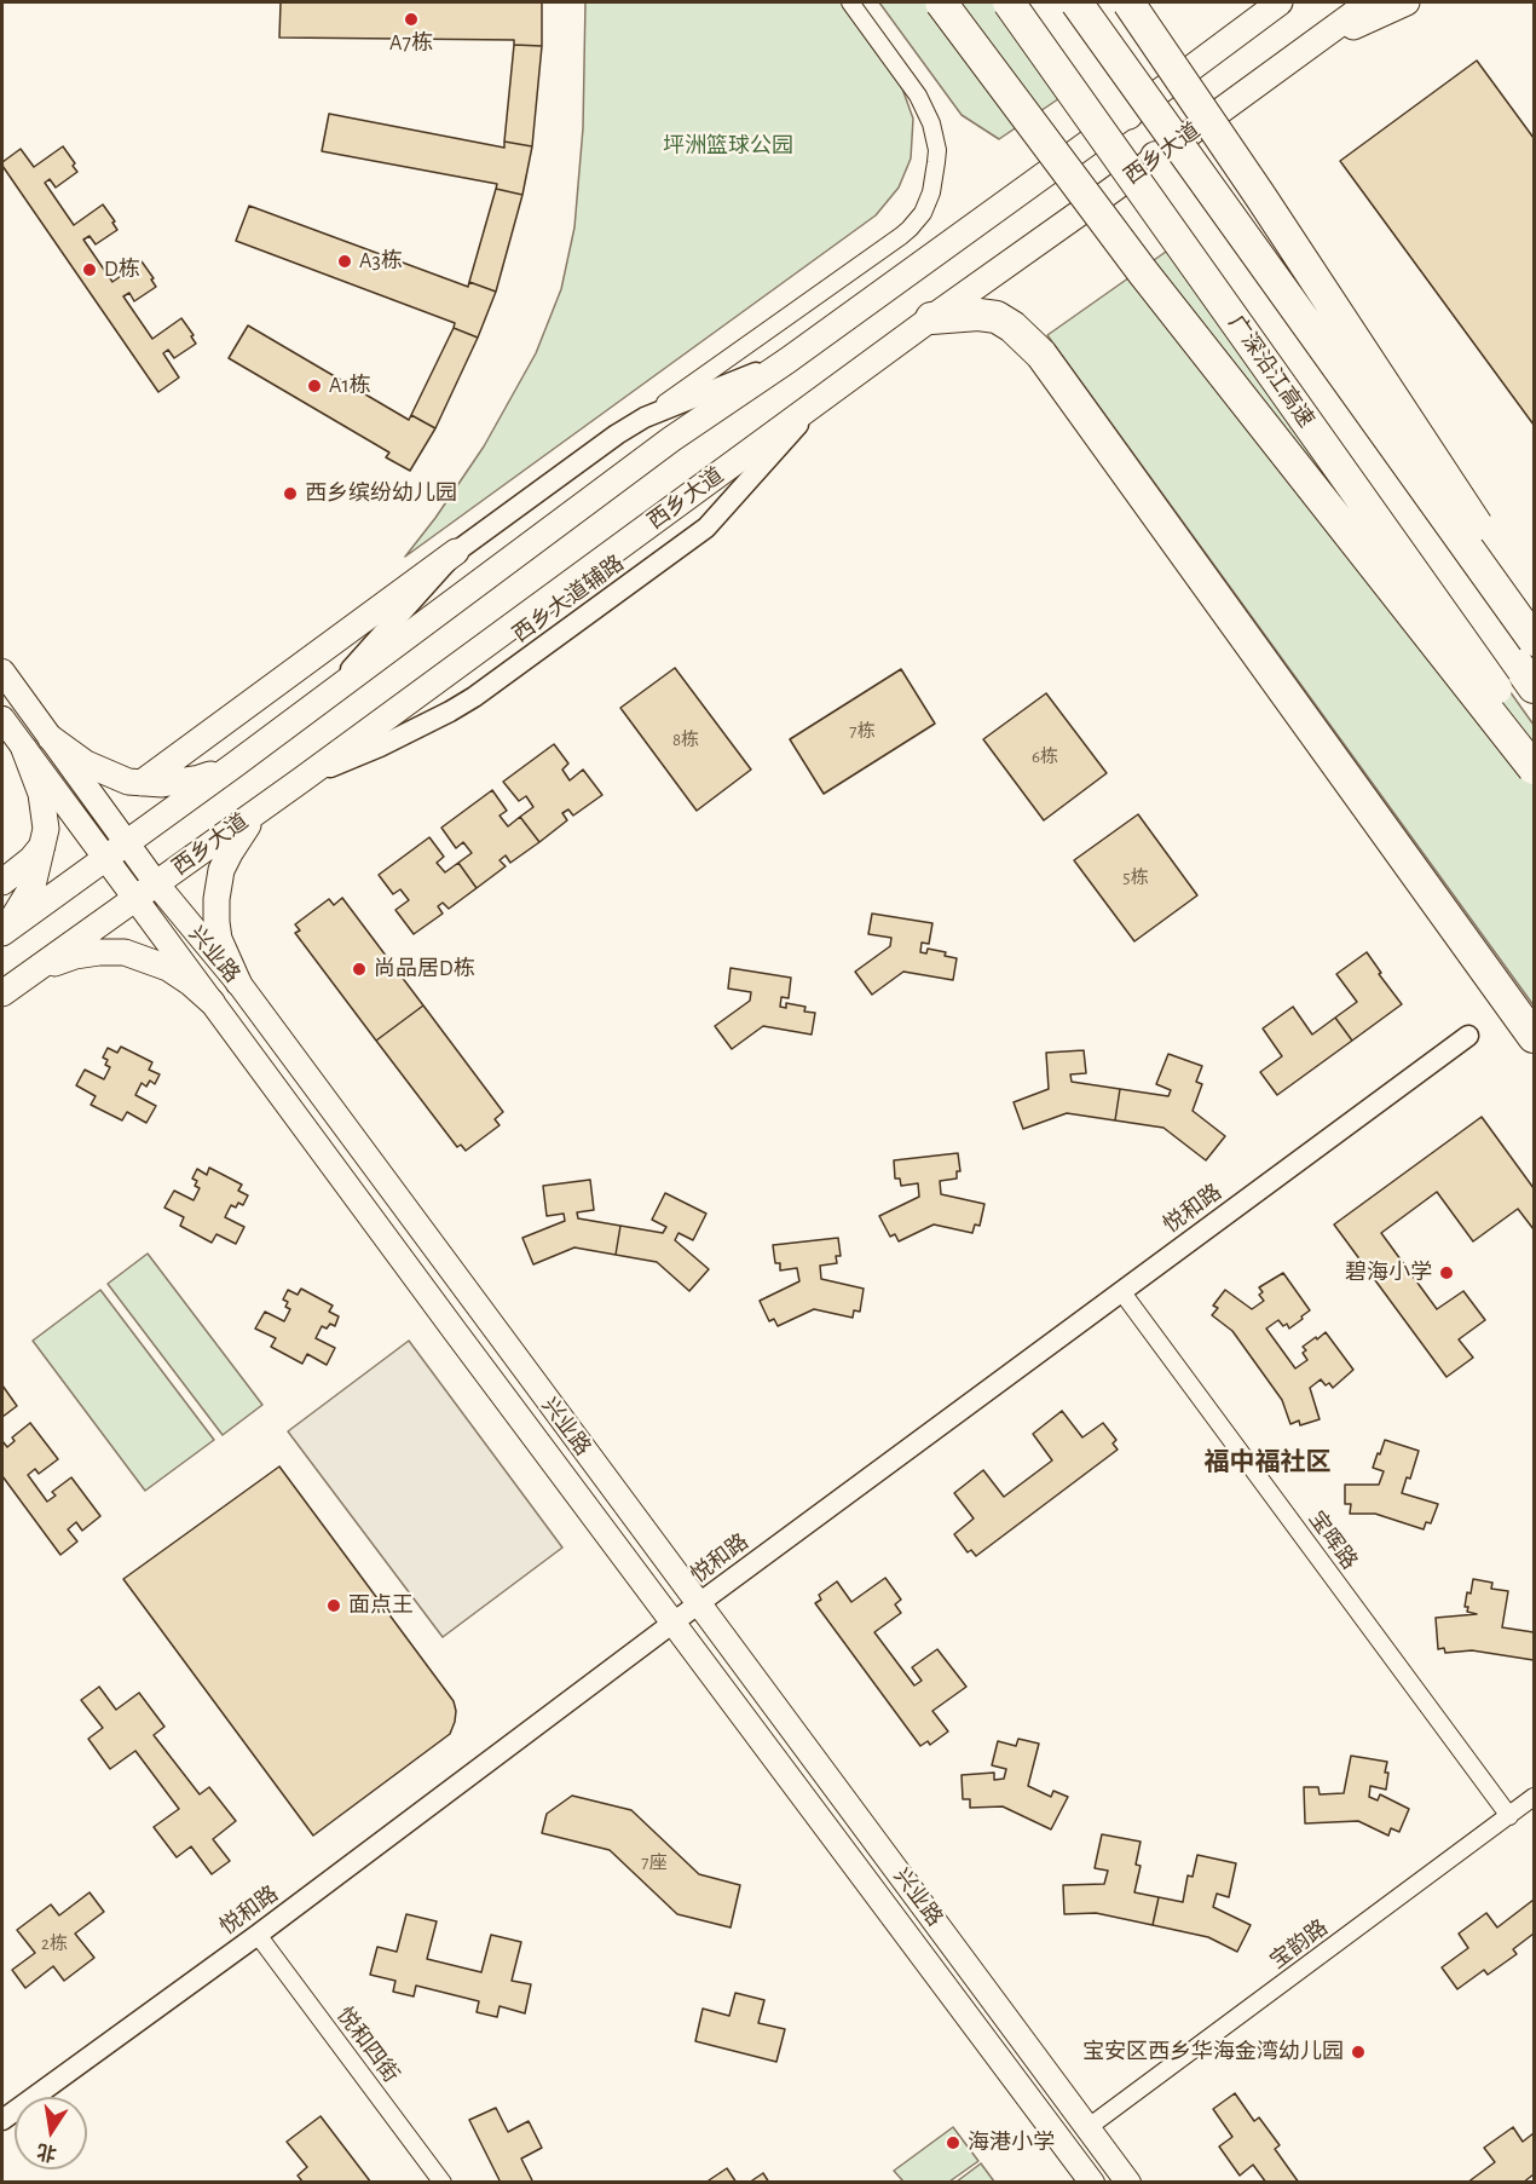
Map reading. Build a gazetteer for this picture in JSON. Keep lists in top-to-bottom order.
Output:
{
  "streets": {
    "highway": ["广深沿江高速"],
    "main road": ["西乡大道", "兴业路"],
    "street": [
      "西乡大道辅路",
      "悦和路",
      "宝晖路",
      "宝韵路",
      "悦和四街"
    ]
  },
  "crossings": [
    ["西乡大道", "西乡大道辅路"],
    ["西乡大道", "兴业路"],
    ["兴业路", "悦和路"],
    ["兴业路", "宝韵路"],
    ["悦和路", "宝晖路"],
    ["悦和路", "悦和四街"],
    ["宝晖路", "宝韵路"]
  ],
  "districts": ["福中福社区"],
  "parks": ["坪洲篮球公园"],
  "places": [
    "A7栋",
    "A3栋",
    "D栋",
    "A1栋",
    "西乡缤纷幼儿园",
    "尚品居D栋",
    "碧海小学",
    "面点王",
    "宝安区西乡华海金湾幼儿园",
    "海港小学"
  ],
  "house_numbers": [
    "7栋",
    "8栋",
    "6栋",
    "5栋",
    "7座",
    "2栋"
  ],
  "north": "bottom"
}
